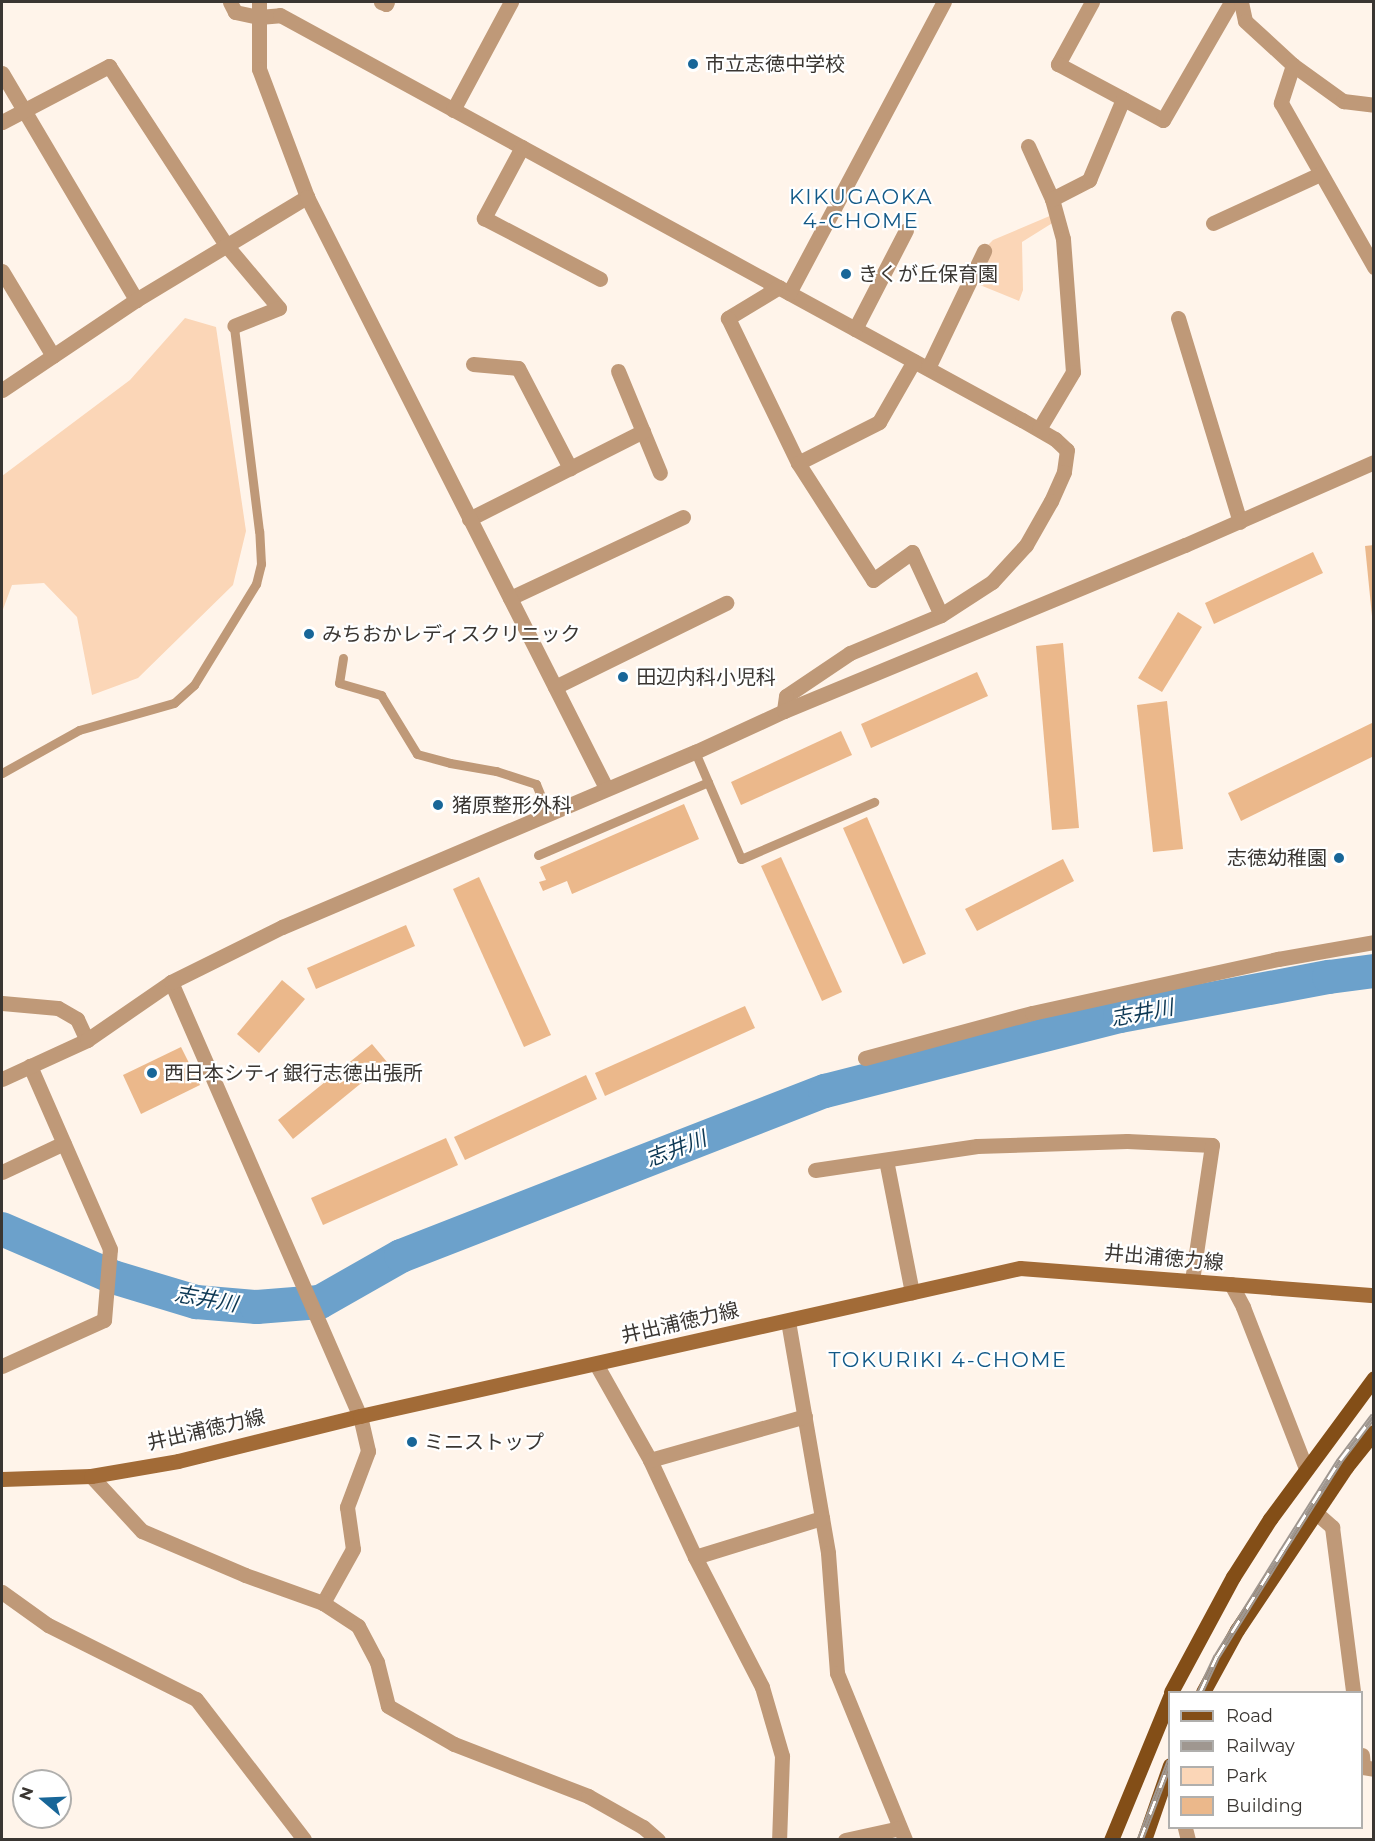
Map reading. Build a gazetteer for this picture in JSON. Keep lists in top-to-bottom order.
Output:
{
  "streets": {
    "main road": ["井出浦徳力線"]
  },
  "districts": ["KIKUGAOKA 4-CHOME", "TOKURIKI 4-CHOME"],
  "water": ["志井川"],
  "places": [
    "市立志徳中学校",
    "きくが丘保育園",
    "みちおかレディスクリニック",
    "田辺内科小児科",
    "猪原整形外科",
    "志徳幼稚園",
    "西日本シティ銀行志徳出張所",
    "ミニストップ"
  ],
  "legend": [
    "Road",
    "Railway",
    "Park",
    "Building"
  ],
  "north": "left"
}
